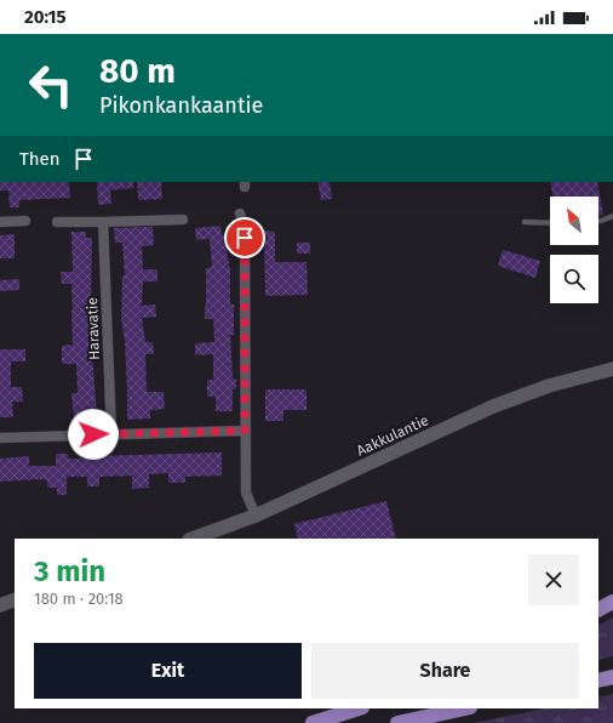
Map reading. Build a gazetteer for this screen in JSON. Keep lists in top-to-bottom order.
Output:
{
  "streets": {
    "street": ["Haravatie", "Aakkulantie"]
  },
  "north": "top left",
  "page": {
    "status": "20:15",
    "turn": ["80 m", "Pikonkankaantie"],
    "then": "Then",
    "heading": ["3 min", "180 m · 20:18"],
    "buttons": ["Exit", "Share"]
  }
}
